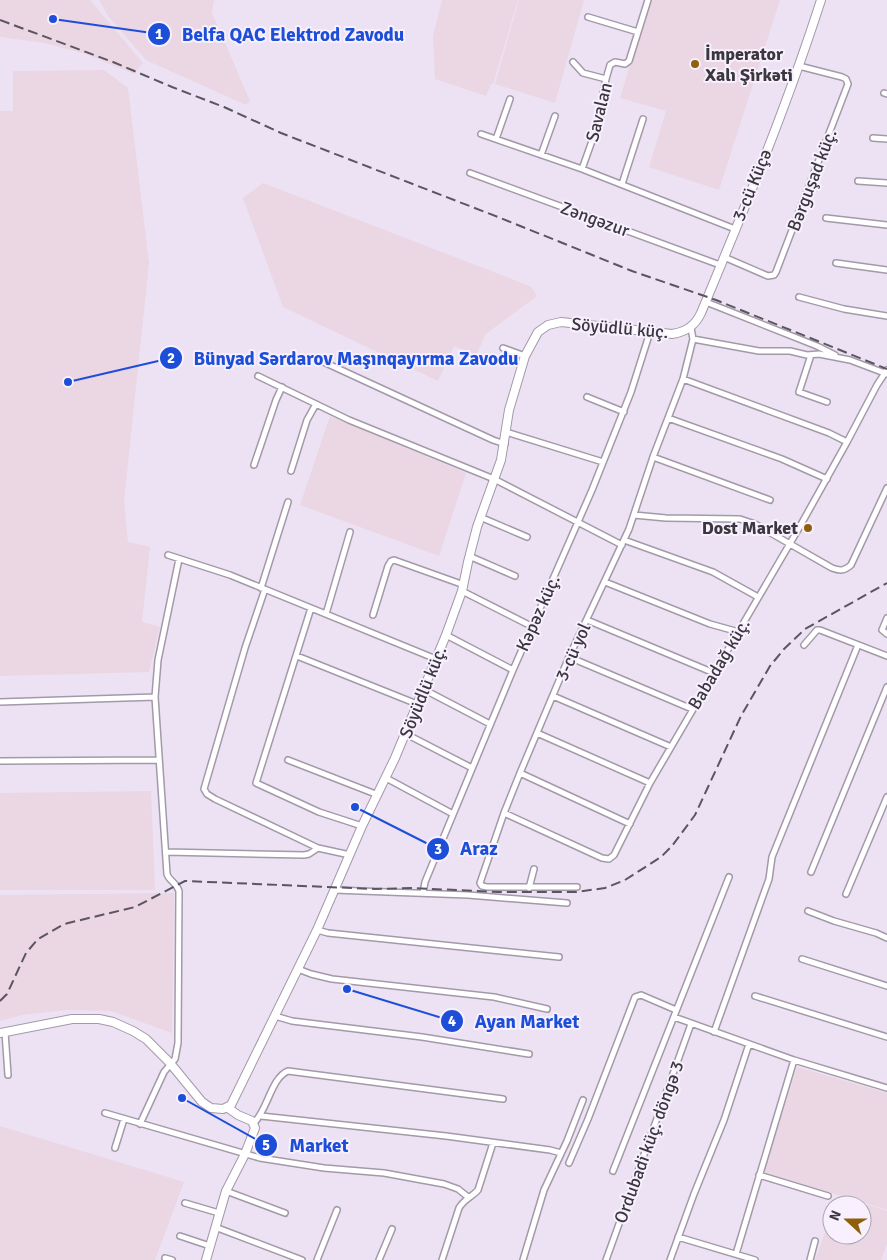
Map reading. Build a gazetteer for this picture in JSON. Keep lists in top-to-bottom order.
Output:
{
  "streets": {
    "street": [
      "Savalan",
      "Bərguşad küç.",
      "3-cü Küçə",
      "Zəngəzur",
      "Söyüdlü küç.",
      "Kəpəz küç.",
      "3-cü yol",
      "Babadağ küç.",
      "Ordubadi küç. döngə 3"
    ]
  },
  "crossings": [
    ["Bərguşad küç.", "3-cü Küçə"],
    ["Bərguşad küç.", "Zəngəzur"],
    ["3-cü Küçə", "Zəngəzur"],
    ["3-cü Küçə", "Söyüdlü küç."],
    ["3-cü Küçə", "3-cü yol"],
    ["Söyüdlü küç.", "Kəpəz küç."],
    ["Söyüdlü küç.", "3-cü yol"],
    ["3-cü yol", "Babadağ küç."]
  ],
  "places": [
    "Belfa QAC Elektrod Zavodu",
    "İmperator Xalı Şirkəti",
    "Bünyad Sərdarov Maşınqayırma Zavodu",
    "Dost Market",
    "Araz",
    "Ayan Market",
    "Market"
  ],
  "north": "left"
}
